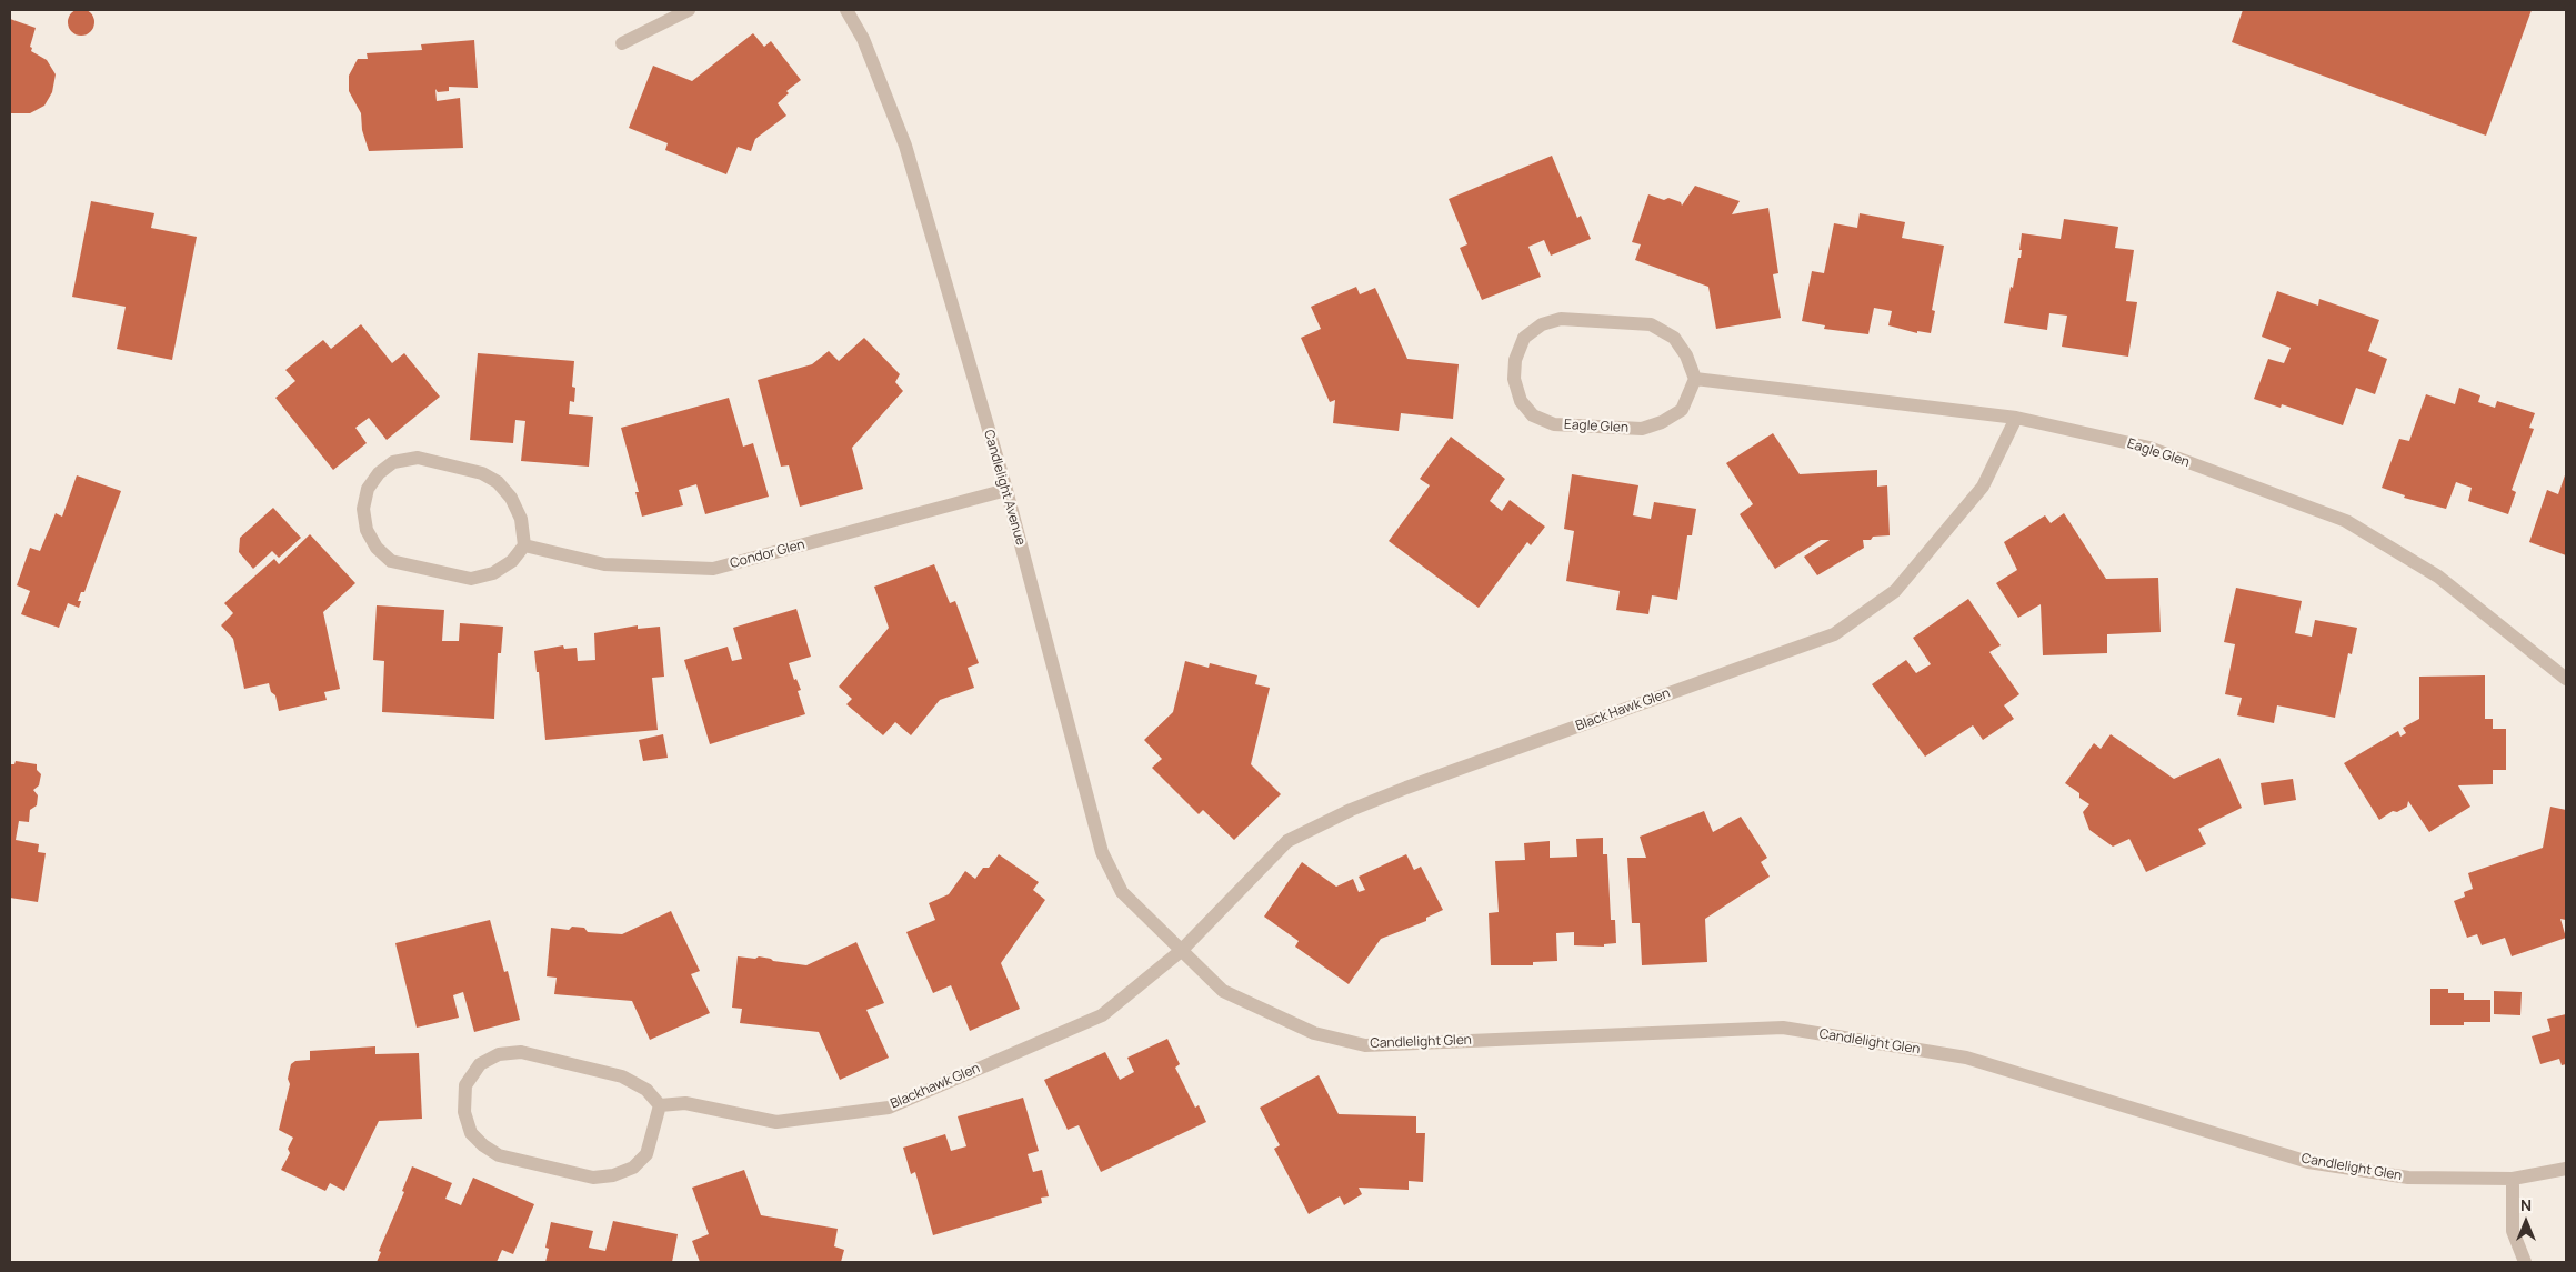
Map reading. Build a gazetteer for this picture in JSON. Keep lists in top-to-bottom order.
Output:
{
  "streets": {
    "street": [
      "Eagle Glen",
      "Candlelight Avenue",
      "Condor Glen",
      "Black Hawk Glen",
      "Candlelight Glen",
      "Blackhawk Glen"
    ]
  },
  "crossings": [
    ["Eagle Glen", "Black Hawk Glen"],
    ["Candlelight Avenue", "Condor Glen"],
    ["Candlelight Avenue", "Black Hawk Glen"],
    ["Candlelight Avenue", "Candlelight Glen"],
    ["Candlelight Avenue", "Blackhawk Glen"],
    ["Black Hawk Glen", "Candlelight Glen"],
    ["Black Hawk Glen", "Blackhawk Glen"],
    ["Candlelight Glen", "Blackhawk Glen"]
  ],
  "north": "top"
}
